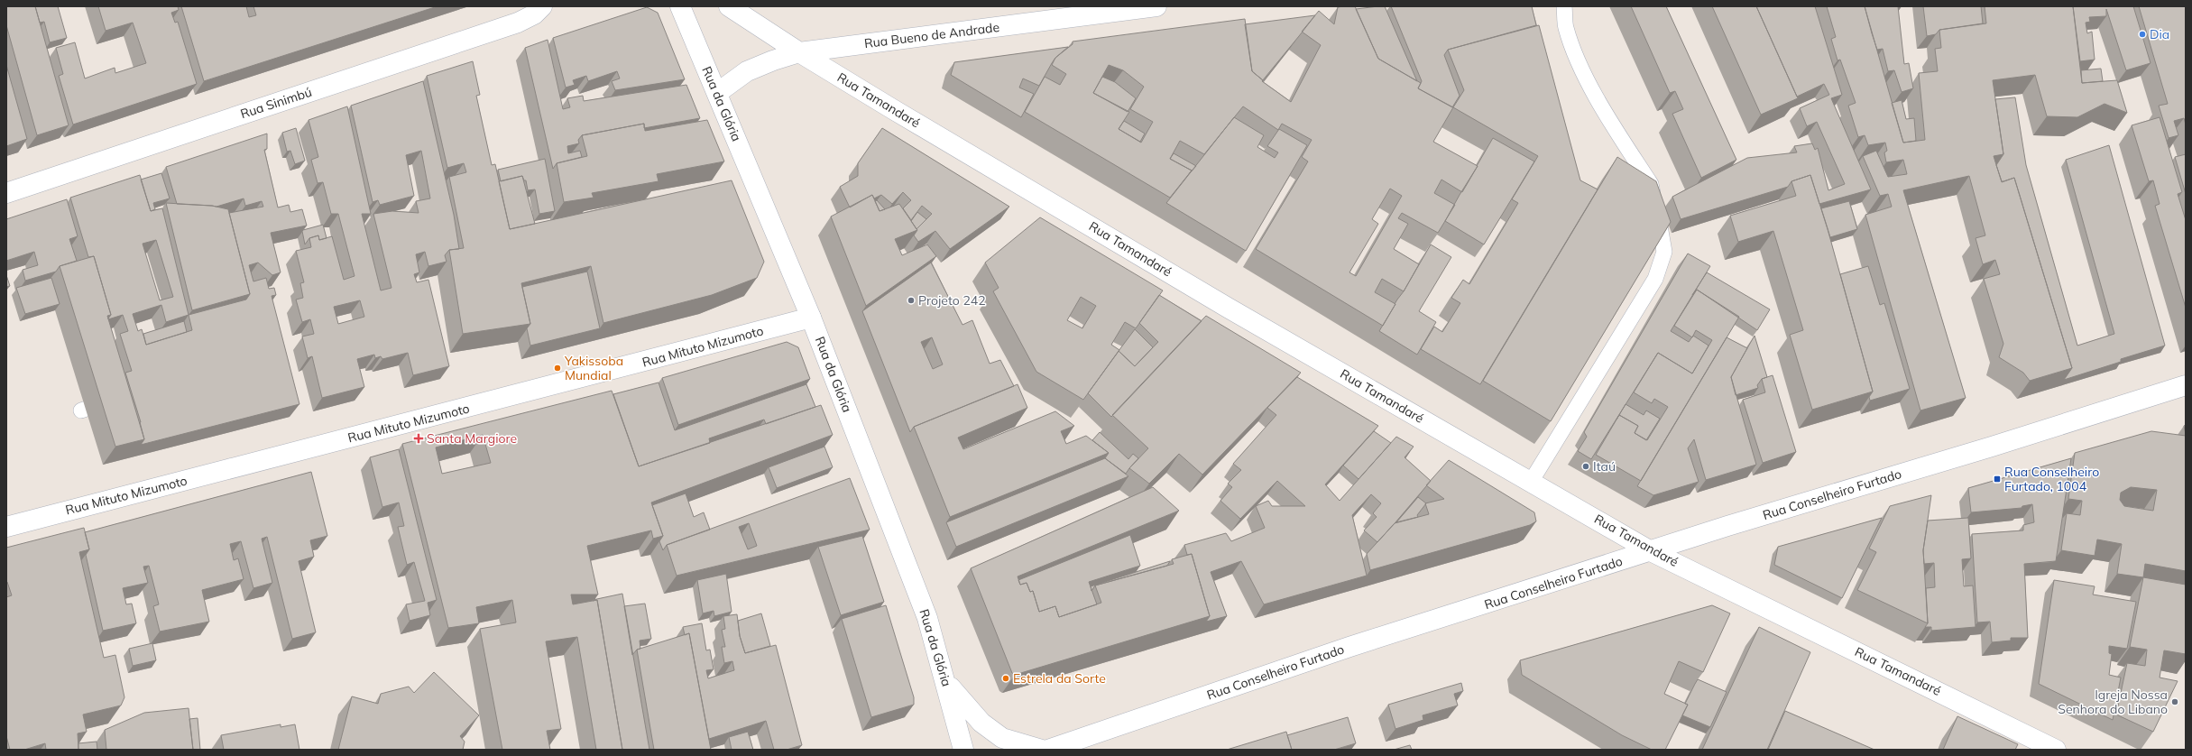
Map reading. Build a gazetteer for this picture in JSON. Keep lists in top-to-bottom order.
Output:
{
  "streets": {
    "street": [
      "Rua Bueno de Andrade",
      "Rua Tamandaré",
      "Rua Sinimbú",
      "Rua da Glória",
      "Rua Mituto Mizumoto",
      "Rua Conselheiro Furtado"
    ]
  },
  "crossings": [
    ["Rua Bueno de Andrade", "Rua Tamandaré"],
    ["Rua Bueno de Andrade", "Rua da Glória"],
    ["Rua Tamandaré", "Rua Conselheiro Furtado"],
    ["Rua da Glória", "Rua Mituto Mizumoto"]
  ],
  "places": {
    "other": [
      "Dia",
      "Projeto 242",
      "Yakissoba Mundial",
      "Itaú",
      "Estrela da Sorte",
      "Igreja Nossa Senhora do Libano"
    ],
    "health": ["Santa Margiore"],
    "transit": ["Rua Conselheiro Furtado, 1004"]
  }
}
